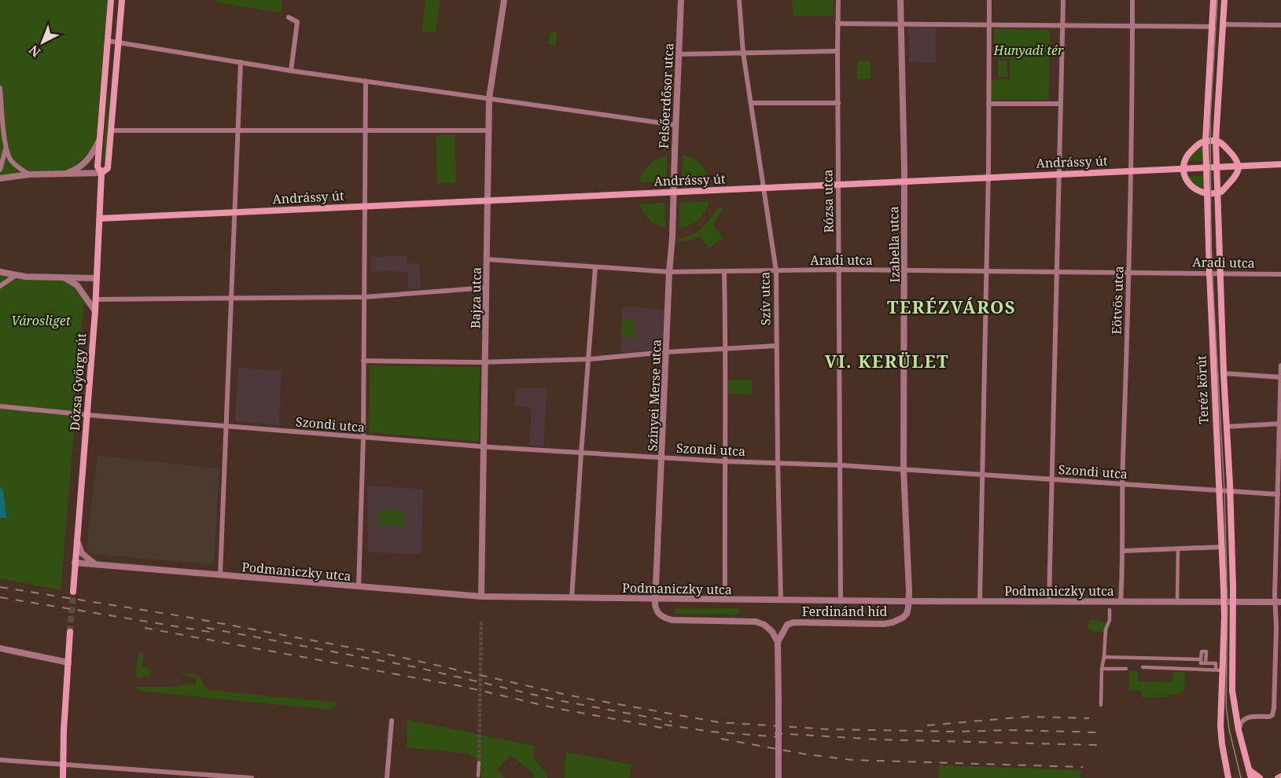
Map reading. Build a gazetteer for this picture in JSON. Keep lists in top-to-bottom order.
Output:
{
  "streets": {
    "main road": ["Andrássy út", "Dózsa György út", "Teréz körút"],
    "street": [
      "Felsőerdősor utca",
      "Rózsa utca",
      "Izabella utca",
      "Aradi utca",
      "Bajza utca",
      "Szív utca",
      "Eötvös utca",
      "Szinyei Merse utca",
      "Szondi utca",
      "Podmaniczky utca",
      "Ferdinánd híd"
    ]
  },
  "crossings": [
    ["Felsőerdősor utca", "Andrássy út"],
    ["Felsőerdősor utca", "Szinyei Merse utca"],
    ["Andrássy út", "Rózsa utca"],
    ["Andrássy út", "Izabella utca"],
    ["Andrássy út", "Bajza utca"],
    ["Andrássy út", "Szív utca"],
    ["Andrássy út", "Eötvös utca"],
    ["Andrássy út", "Dózsa György út"],
    ["Andrássy út", "Teréz körút"],
    ["Andrássy út", "Szinyei Merse utca"],
    ["Rózsa utca", "Aradi utca"],
    ["Rózsa utca", "Szondi utca"],
    ["Rózsa utca", "Podmaniczky utca"],
    ["Izabella utca", "Aradi utca"],
    ["Izabella utca", "Szondi utca"],
    ["Izabella utca", "Podmaniczky utca"],
    ["Izabella utca", "Ferdinánd híd"],
    ["Aradi utca", "Bajza utca"],
    ["Aradi utca", "Szív utca"],
    ["Aradi utca", "Eötvös utca"],
    ["Aradi utca", "Teréz körút"],
    ["Aradi utca", "Szinyei Merse utca"],
    ["Bajza utca", "Szondi utca"],
    ["Bajza utca", "Podmaniczky utca"],
    ["Szív utca", "Szondi utca"],
    ["Szív utca", "Podmaniczky utca"],
    ["Eötvös utca", "Szondi utca"],
    ["Eötvös utca", "Podmaniczky utca"],
    ["Dózsa György út", "Szondi utca"],
    ["Dózsa György út", "Podmaniczky utca"],
    ["Teréz körút", "Szondi utca"],
    ["Teréz körút", "Podmaniczky utca"],
    ["Szinyei Merse utca", "Szondi utca"],
    ["Szinyei Merse utca", "Podmaniczky utca"],
    ["Podmaniczky utca", "Ferdinánd híd"]
  ],
  "districts": ["TERÉZVÁROS", "VI. KERÜLET"],
  "parks": ["Hunyadi tér", "Városliget"],
  "north": "bottom left"
}
